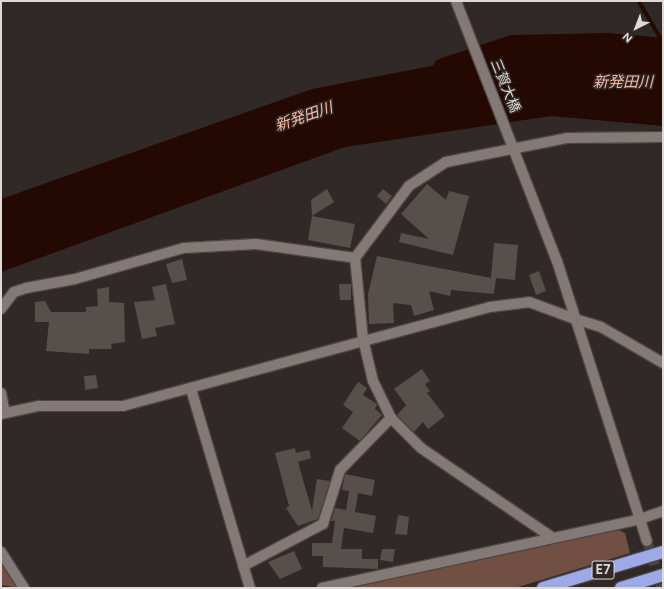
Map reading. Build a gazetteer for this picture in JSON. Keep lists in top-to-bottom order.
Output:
{
  "streets": {
    "highway": ["E7"],
    "street": ["三賀大橋"]
  },
  "water": ["新発田川"],
  "north": "bottom left"
}
